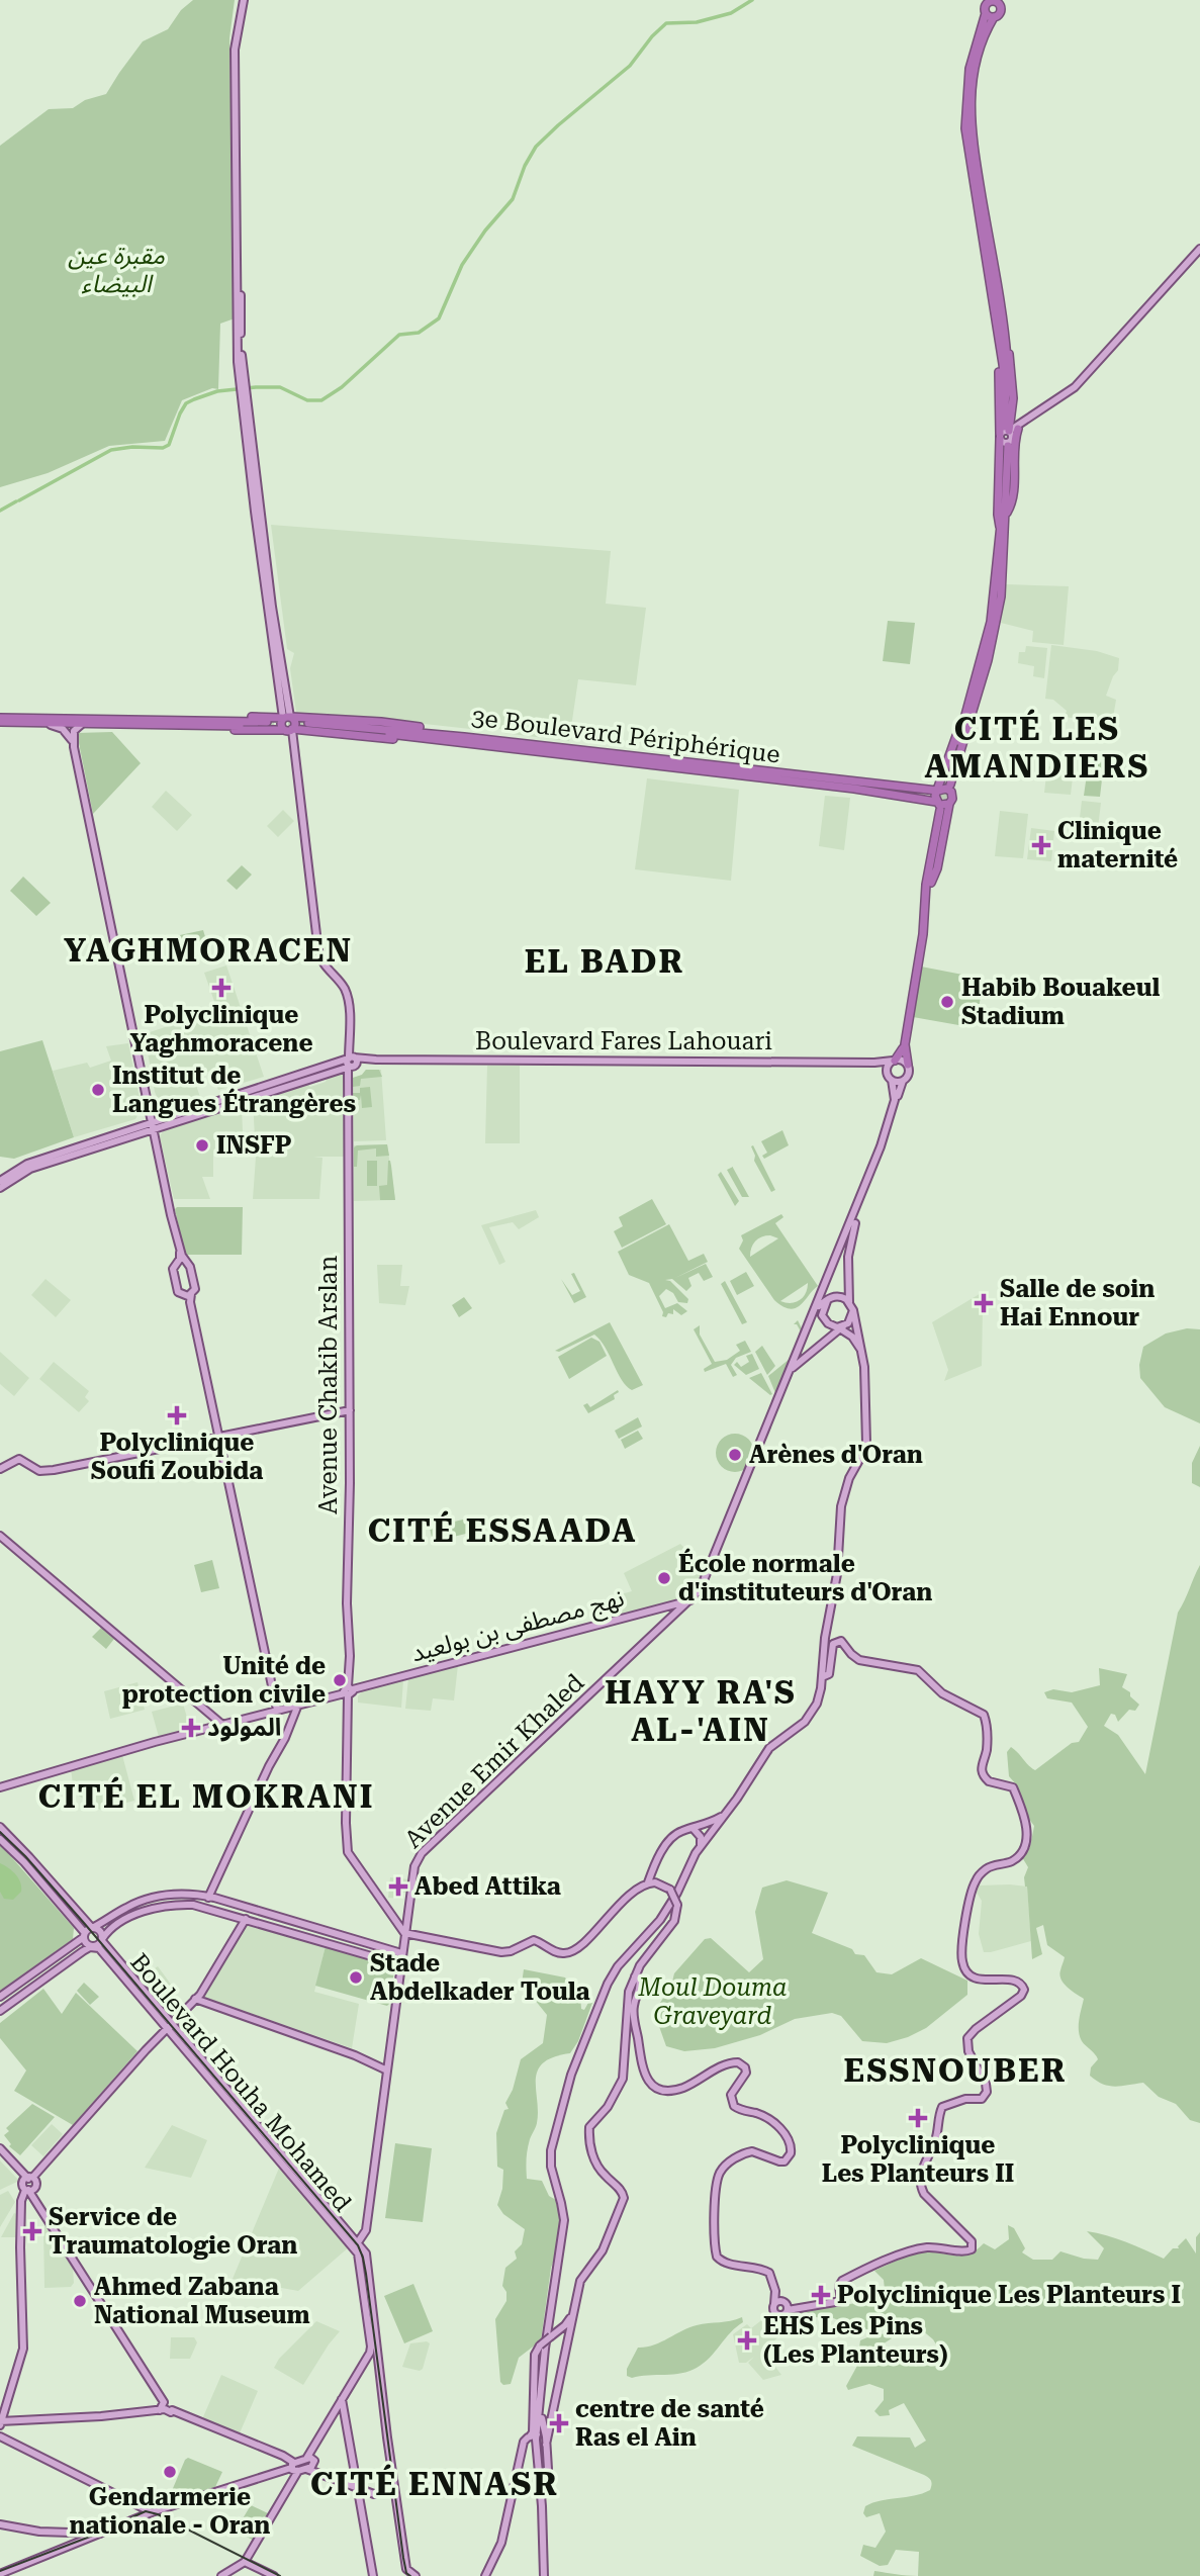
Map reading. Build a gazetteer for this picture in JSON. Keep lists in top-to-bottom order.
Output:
{
  "streets": {
    "highway": ["3e Boulevard Périphérique"],
    "main road": [
      "Boulevard Fares Lahouari",
      "Avenue Chakib Arslan",
      "نهج مصطفى بن بولعيد",
      "Avenue Emir Khaled",
      "Boulevard Houha Mohamed"
    ]
  },
  "crossings": [
    ["Boulevard Fares Lahouari", "Avenue Chakib Arslan"],
    ["Avenue Chakib Arslan", "نهج مصطفى بن بولعيد"],
    ["Avenue Chakib Arslan", "Avenue Emir Khaled"],
    ["نهج مصطفى بن بولعيد", "Avenue Emir Khaled"],
    ["Avenue Emir Khaled", "Boulevard Houha Mohamed"]
  ],
  "districts": [
    "CITÉ LES AMANDIERS",
    "YAGHMORACEN",
    "EL BADR",
    "CITÉ ESSAADA",
    "HAYY RA'S AL-'AIN",
    "CITÉ EL MOKRANI",
    "ESSNOUBER",
    "CITÉ ENNASR"
  ],
  "parks": ["مقبرة عين البيضاء", "Moul Douma Graveyard"],
  "places": {
    "health": [
      "Clinique maternité",
      "Polyclinique Yaghmoracene",
      "Salle de soin Hai Ennour",
      "Polyclinique Soufi Zoubida",
      "المولود",
      "Abed Attika",
      "Polyclinique Les Planteurs II",
      "Service de Traumatologie Oran",
      "Polyclinique Les Planteurs I",
      "EHS Les Pins (Les Planteurs)",
      "centre de santé Ras el Ain"
    ],
    "other": [
      "Habib Bouakeul Stadium",
      "Institut de Langues Étrangères",
      "INSFP",
      "Arènes d'Oran",
      "École normale d'instituteurs d'Oran",
      "Unité de protection civile",
      "Stade Abdelkader Toula",
      "Ahmed Zabana National Museum",
      "Gendarmerie nationale - Oran"
    ]
  }
}
